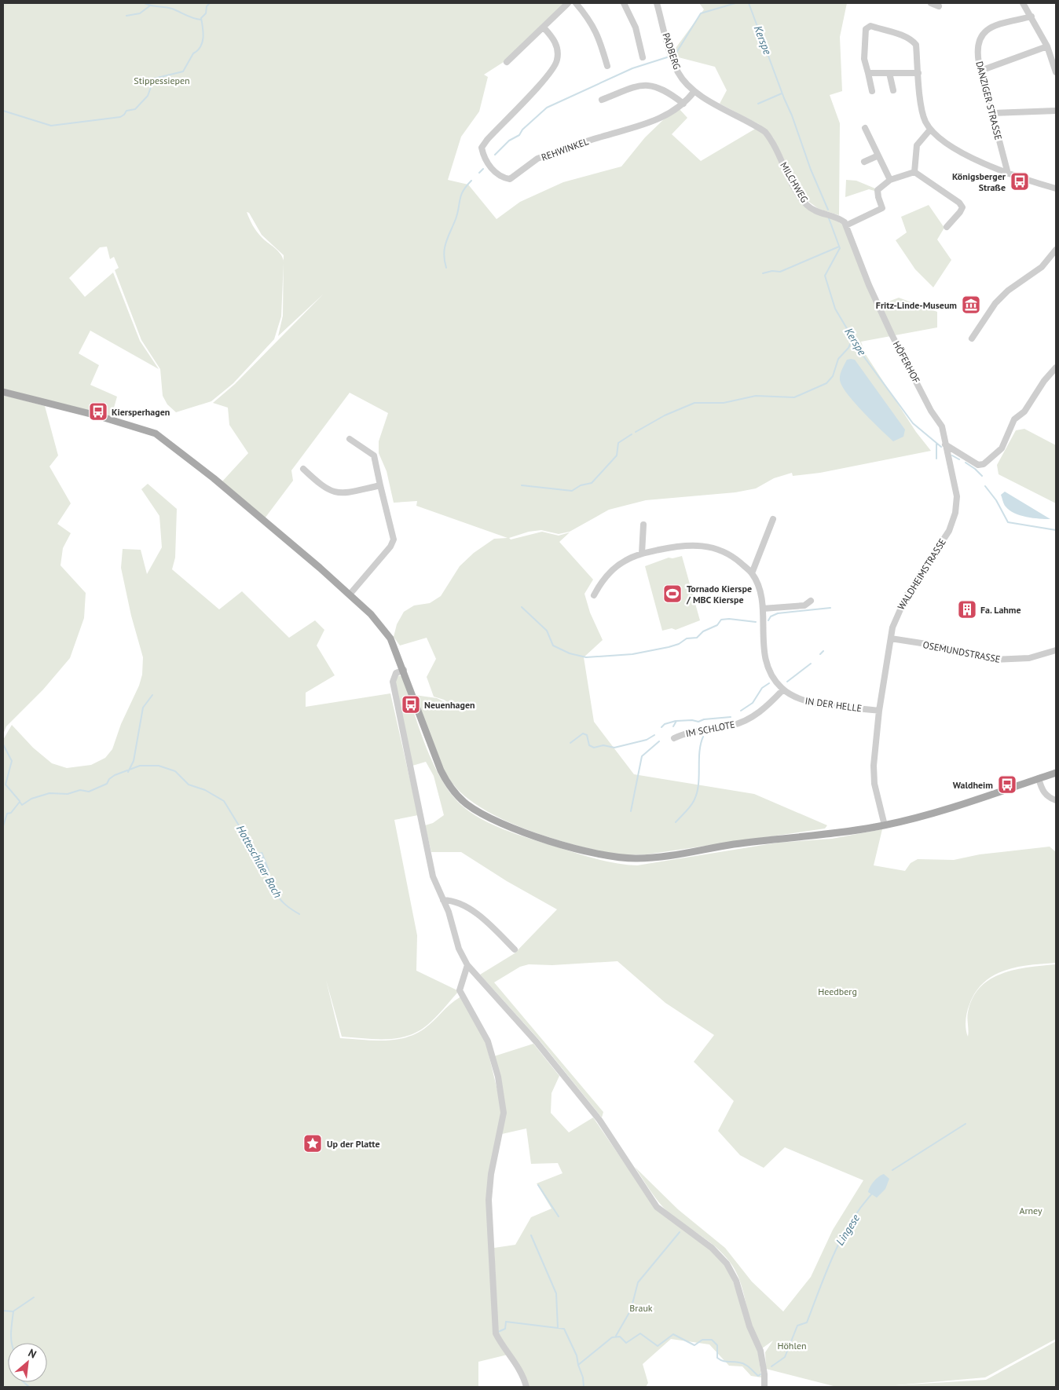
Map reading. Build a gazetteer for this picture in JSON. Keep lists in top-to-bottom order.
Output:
{
  "streets": {
    "street": [
      "PADBERG",
      "DANZIGER STRASSE",
      "REHWINKEL",
      "MILCHWEG",
      "HÖFERHOF",
      "WALDHEIMSTRASSE",
      "OSEMUNDSTRASSE",
      "IN DER HELLE",
      "IM SCHLOTE"
    ]
  },
  "crossings": [
    ["PADBERG", "REHWINKEL"],
    ["PADBERG", "MILCHWEG"],
    ["MILCHWEG", "HÖFERHOF"],
    ["HÖFERHOF", "WALDHEIMSTRASSE"],
    ["WALDHEIMSTRASSE", "OSEMUNDSTRASSE"],
    ["WALDHEIMSTRASSE", "IN DER HELLE"],
    ["IN DER HELLE", "IM SCHLOTE"]
  ],
  "water": ["Kerspe", "Hotteschlaer Bach", "Lingese"],
  "parks": [
    "Stippessiepen",
    "Heedberg",
    "Arney",
    "Brauk",
    "Höhlen"
  ],
  "places": {
    "bus stop": [
      "Königsberger Straße",
      "Kiersperhagen",
      "Neuenhagen",
      "Waldheim"
    ],
    "museum": ["Fritz-Linde-Museum"],
    "sports": ["Tornado Kierspe / MBC Kierspe"],
    "building": ["Fa. Lahme"],
    "place": ["Up der Platte"]
  },
  "north": "top right"
}
